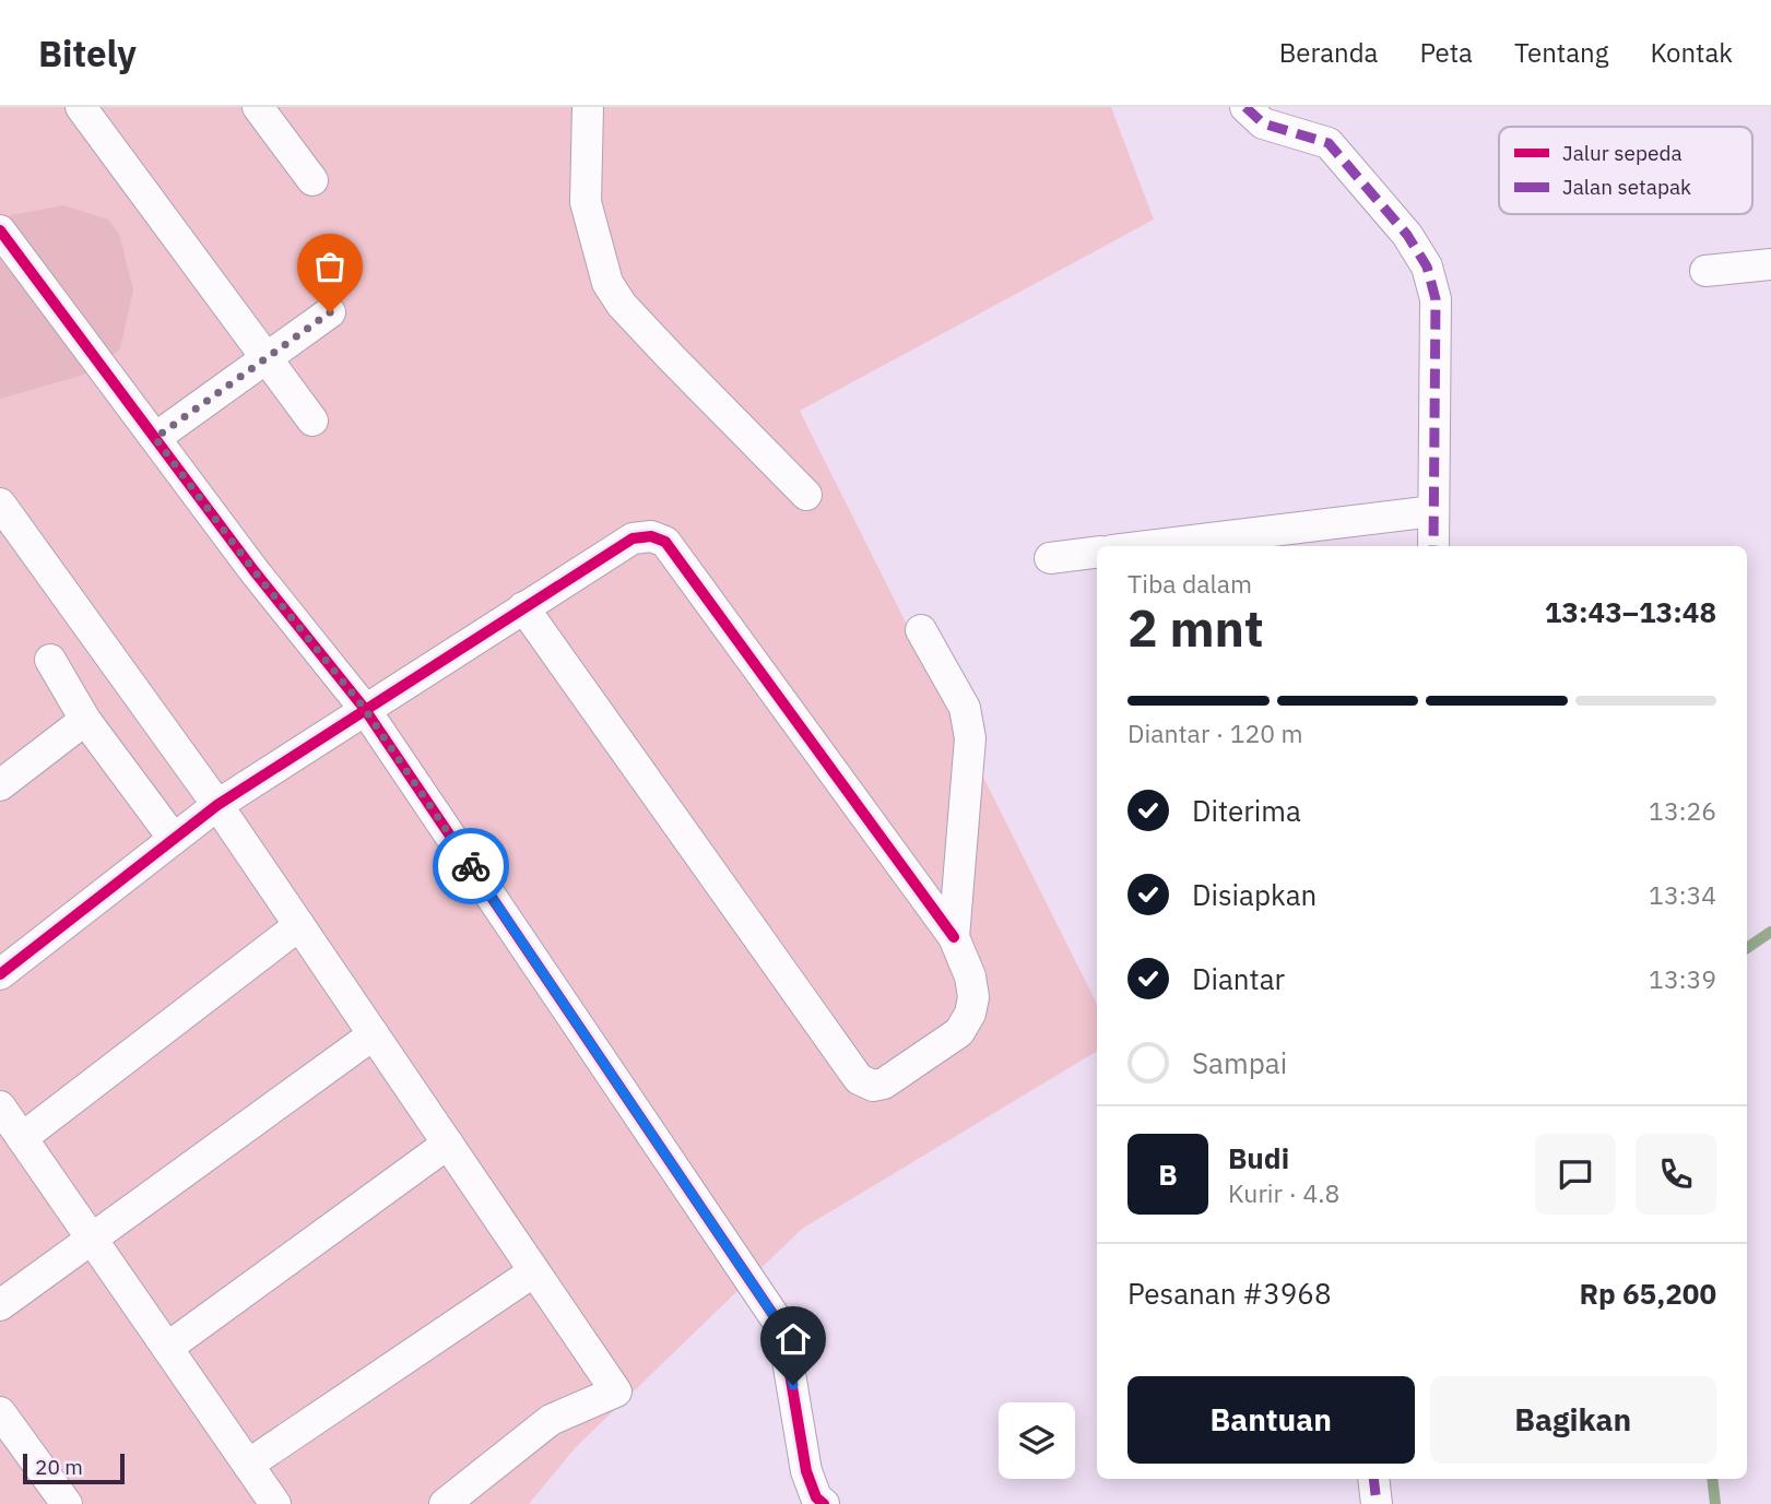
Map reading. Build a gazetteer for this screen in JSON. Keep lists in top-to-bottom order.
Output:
{
  "legend": ["Jalur sepeda", "Jalan setapak"],
  "scale_bar": "20 m",
  "page": {
    "header": "Bitely",
    "nav": [
      "Beranda",
      "Peta",
      "Tentang",
      "Kontak"
    ],
    "heading": ["2 mnt", "Tiba dalam", "13:43–13:48"],
    "panel": [
      "Budi",
      "Kurir · 4.8",
      "Pesanan #3968",
      "Rp 65,200"
    ],
    "bar": "Diantar · 120 m",
    "list": [
      ["Diterima", "13:26"],
      ["Disiapkan", "13:34"],
      ["Diantar", "13:39"],
      "Sampai"
    ],
    "round": "B",
    "buttons": ["Bantuan", "Bagikan"],
    "scale": "20 m"
  }
}
